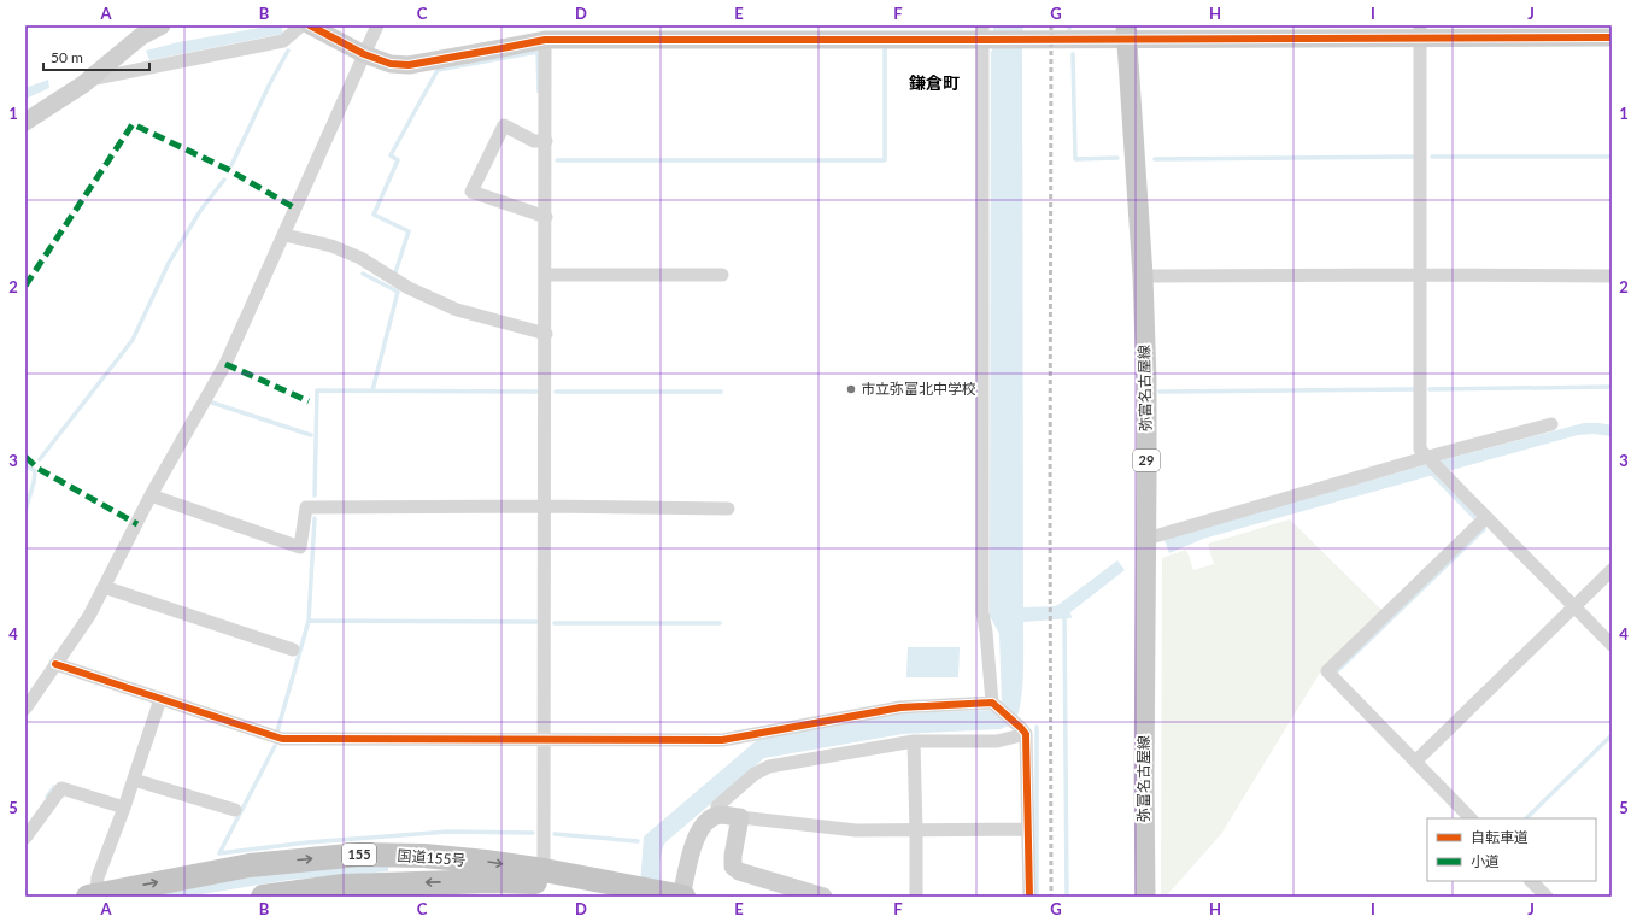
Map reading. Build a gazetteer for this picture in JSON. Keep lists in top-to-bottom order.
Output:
{
  "streets": {
    "highway": ["155", "国道155号"],
    "main road": ["弥富名古屋線", "29"]
  },
  "districts": ["鎌倉町"],
  "places": ["市立弥富北中学校"],
  "legend": ["自転車道", "小道"],
  "scale_bar": "50 m",
  "grid": {
    "columns": [
      "A",
      "B",
      "C",
      "D",
      "E",
      "F",
      "G",
      "H",
      "I",
      "J"
    ],
    "rows": [
      "1",
      "2",
      "3",
      "4",
      "5"
    ]
  }
}
